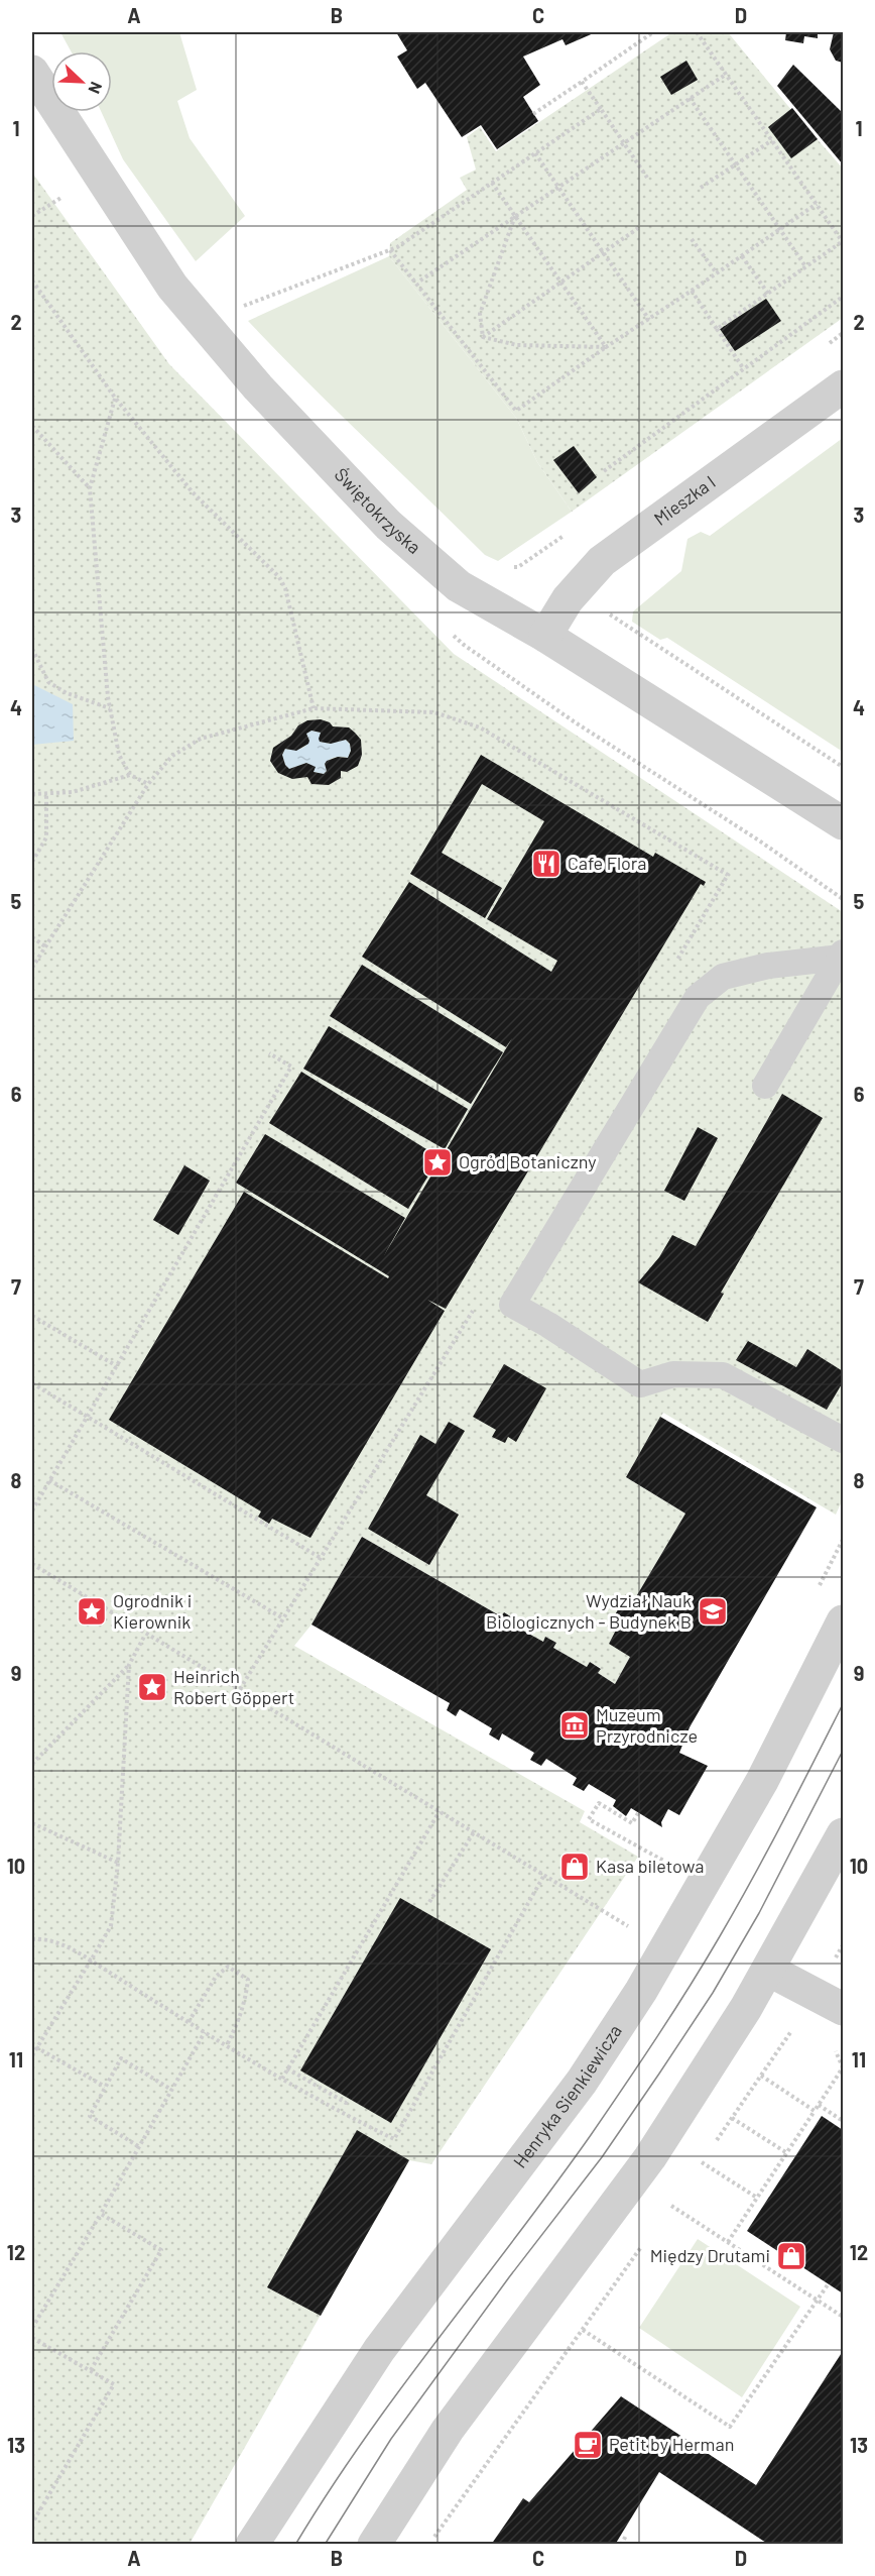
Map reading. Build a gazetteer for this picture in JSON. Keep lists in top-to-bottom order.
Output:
{
  "streets": {
    "street": ["Mieszka I", "Świętokrzyska", "Henryka Sienkiewicza"]
  },
  "crossings": [
    ["Mieszka I", "Świętokrzyska"]
  ],
  "places": {
    "restaurant": ["Cafe Flora"],
    "place": ["Ogród Botaniczny", "Ogrodnik i Kierownik", "Heinrich Robert Göppert"],
    "school or university": ["Wydział Nauk Biologicznych - Budynek B"],
    "museum": ["Muzeum Przyrodnicze"],
    "shop": ["Kasa biletowa", "Między Drutami"],
    "cafe": ["Petit by Herman"]
  },
  "north": "bottom right",
  "grid": {
    "columns": [
      "A",
      "B",
      "C",
      "D"
    ],
    "rows": [
      "1",
      "2",
      "3",
      "4",
      "5",
      "6",
      "7",
      "8",
      "9",
      "10",
      "11",
      "12",
      "13"
    ]
  }
}
